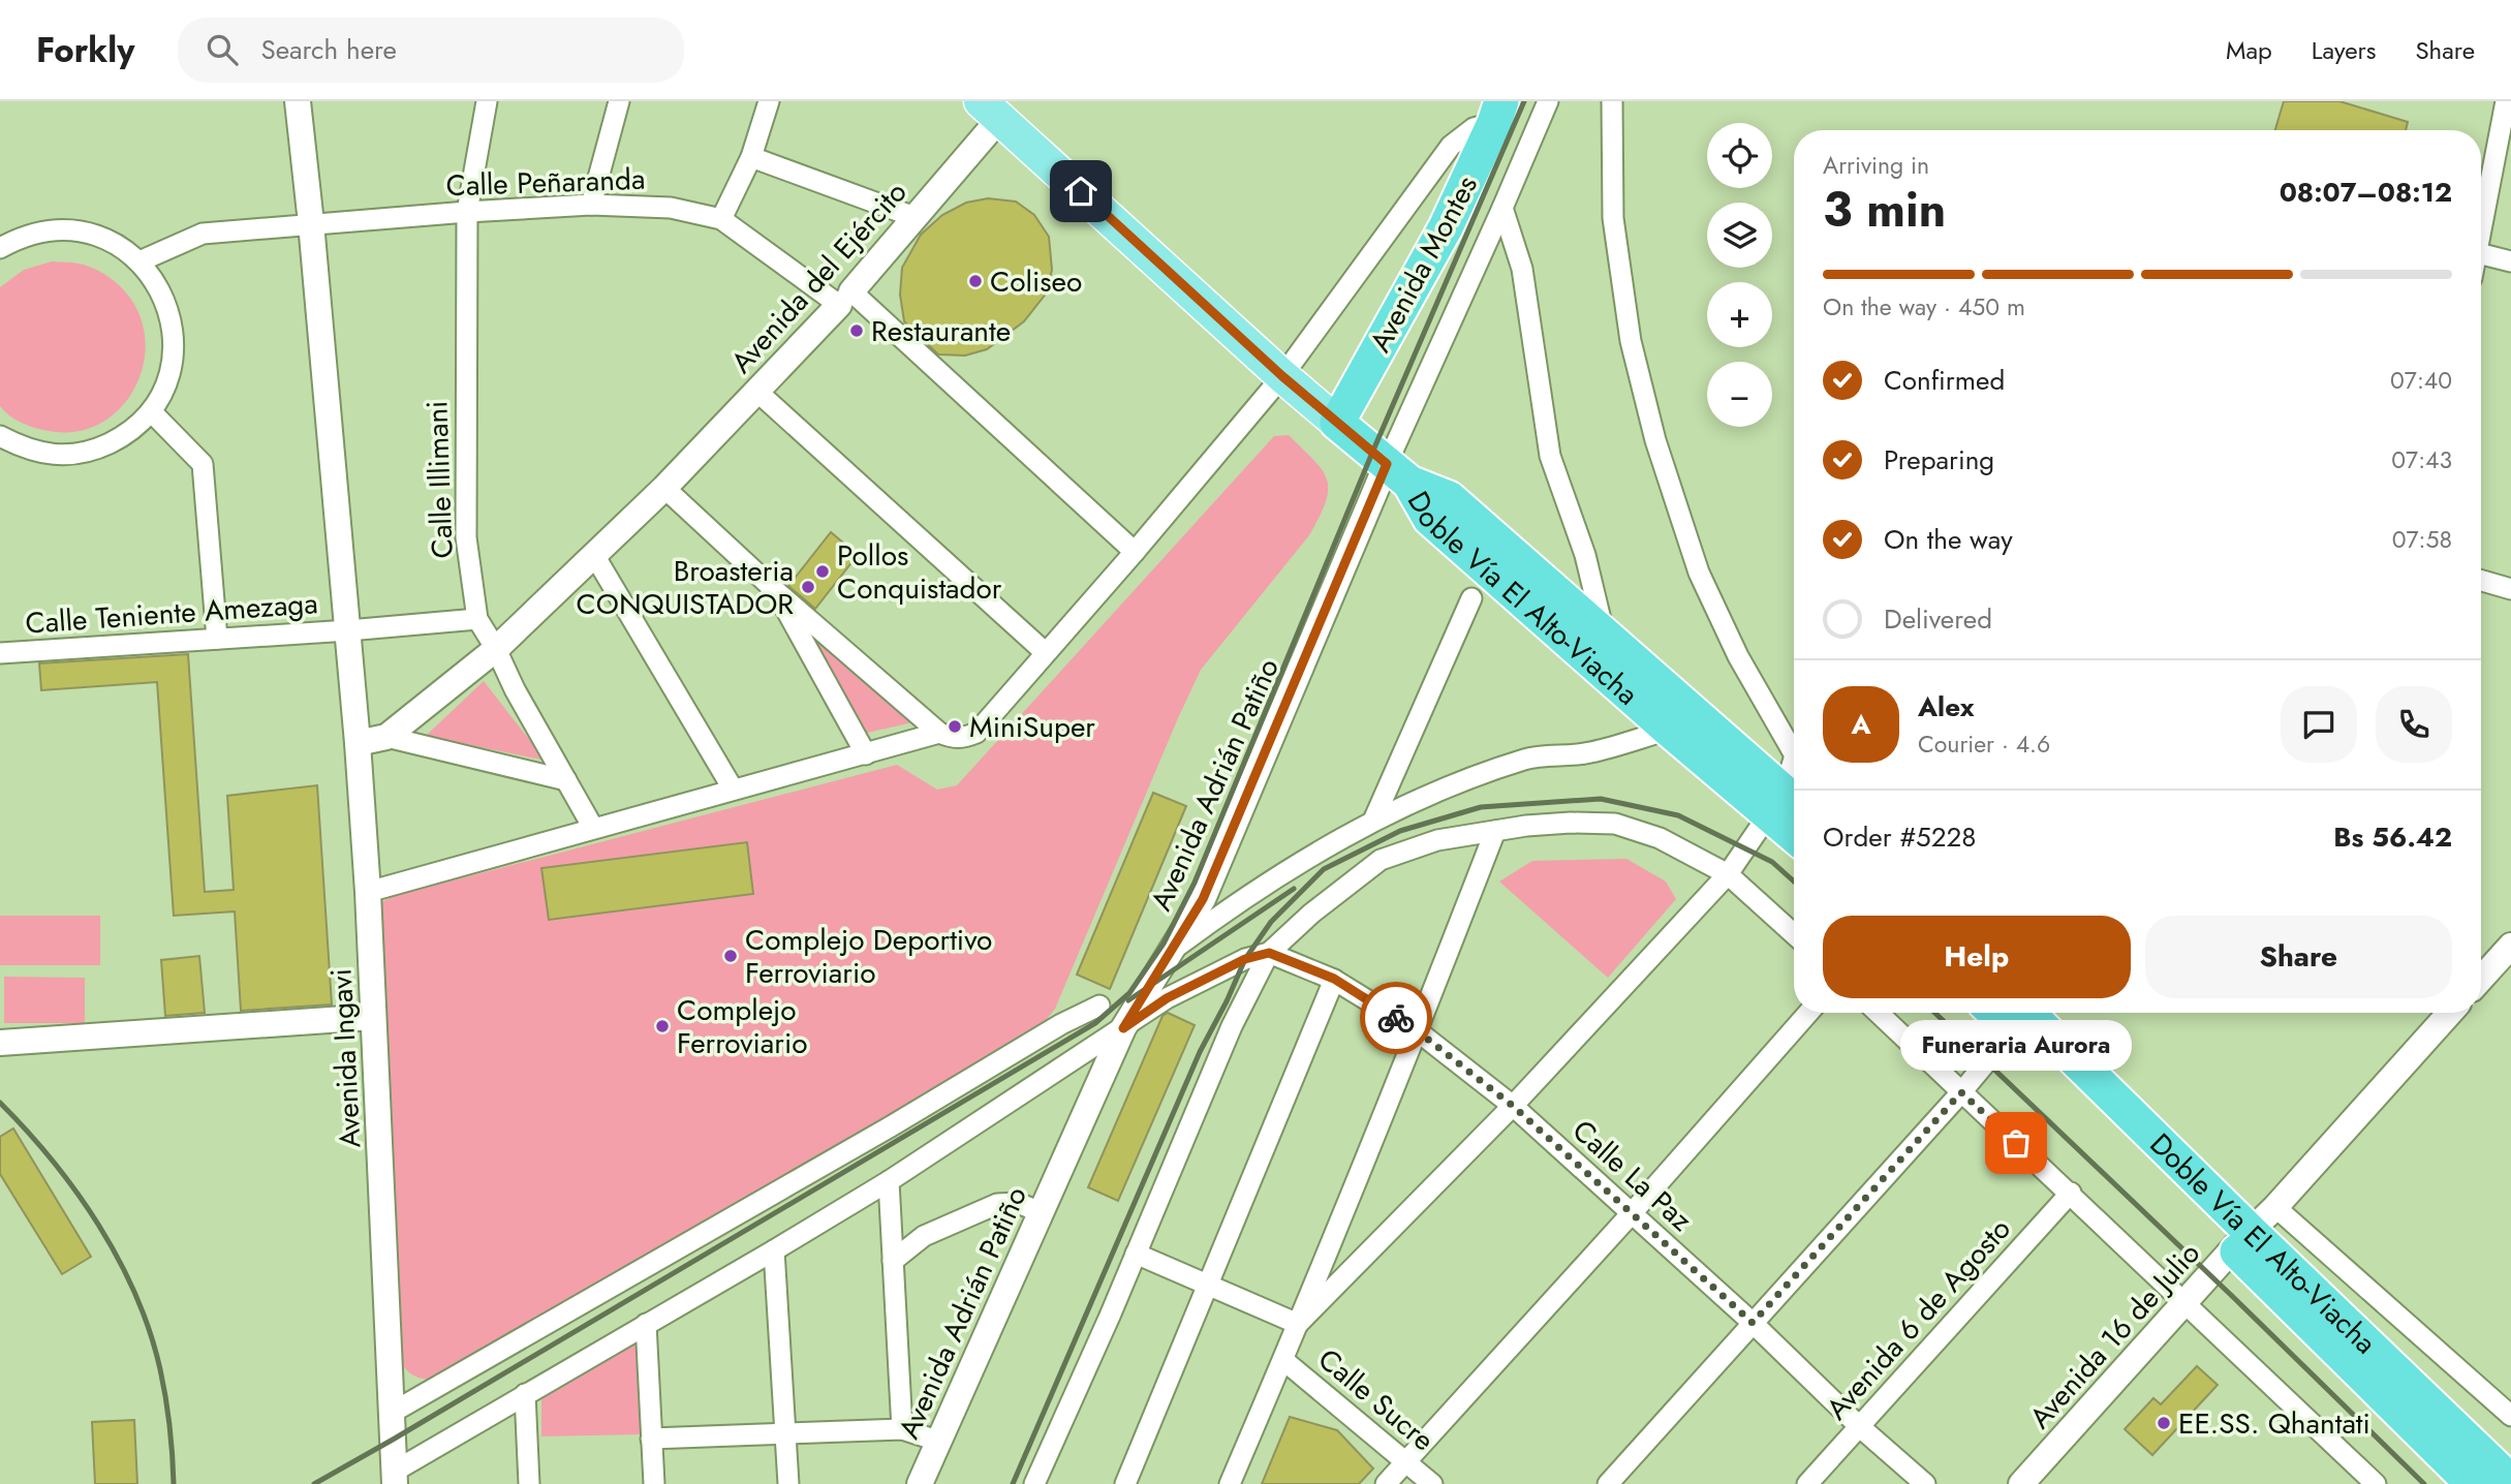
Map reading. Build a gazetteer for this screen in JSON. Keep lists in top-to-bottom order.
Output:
{
  "streets": {
    "highway": ["Avenida Montes", "Doble Vía El Alto-Viacha"],
    "street": [
      "Calle Peñaranda",
      "Avenida del Ejército",
      "Calle Illimani",
      "Calle Teniente Amezaga",
      "Avenida Adrián Patiño",
      "Avenida Ingavi",
      "Calle La Paz",
      "Avenida 6 de Agosto",
      "Avenida 16 de Julio",
      "Calle Sucre"
    ]
  },
  "crossings": [
    ["Calle Peñaranda", "Avenida del Ejército"],
    ["Calle Peñaranda", "Calle Illimani"],
    ["Calle Peñaranda", "Avenida Ingavi"],
    ["Avenida del Ejército", "Calle Illimani"],
    ["Calle Illimani", "Calle Teniente Amezaga"],
    ["Doble Vía El Alto-Viacha", "Avenida Adrián Patiño"],
    ["Doble Vía El Alto-Viacha", "Avenida 16 de Julio"],
    ["Calle Teniente Amezaga", "Avenida Ingavi"],
    ["Calle La Paz", "Avenida 6 de Agosto"]
  ],
  "places": [
    "Coliseo",
    "Restaurante",
    "Pollos Conquistador",
    "Broasteria CONQUISTADOR",
    "MiniSuper",
    "Complejo Deportivo Ferroviario",
    "Complejo Ferroviario",
    "Funeraria Aurora",
    "EE.SS. Qhantati"
  ],
  "page": {
    "header": "Forkly",
    "search": "Search here",
    "nav": ["Map", "Layers", "Share"],
    "map_buttons": ["+", "−"],
    "heading": ["3 min", "Arriving in", "08:07–08:12"],
    "panel": [
      "Alex",
      "Courier · 4.6",
      "Order #5228",
      "Bs 56.42"
    ],
    "bar": "On the way · 450 m",
    "list": [
      ["Confirmed", "07:40"],
      ["Preparing", "07:43"],
      ["On the way", "07:58"],
      "Delivered"
    ],
    "round": "A",
    "buttons": ["Help", "Share"],
    "bubble": "Funeraria Aurora"
  }
}
